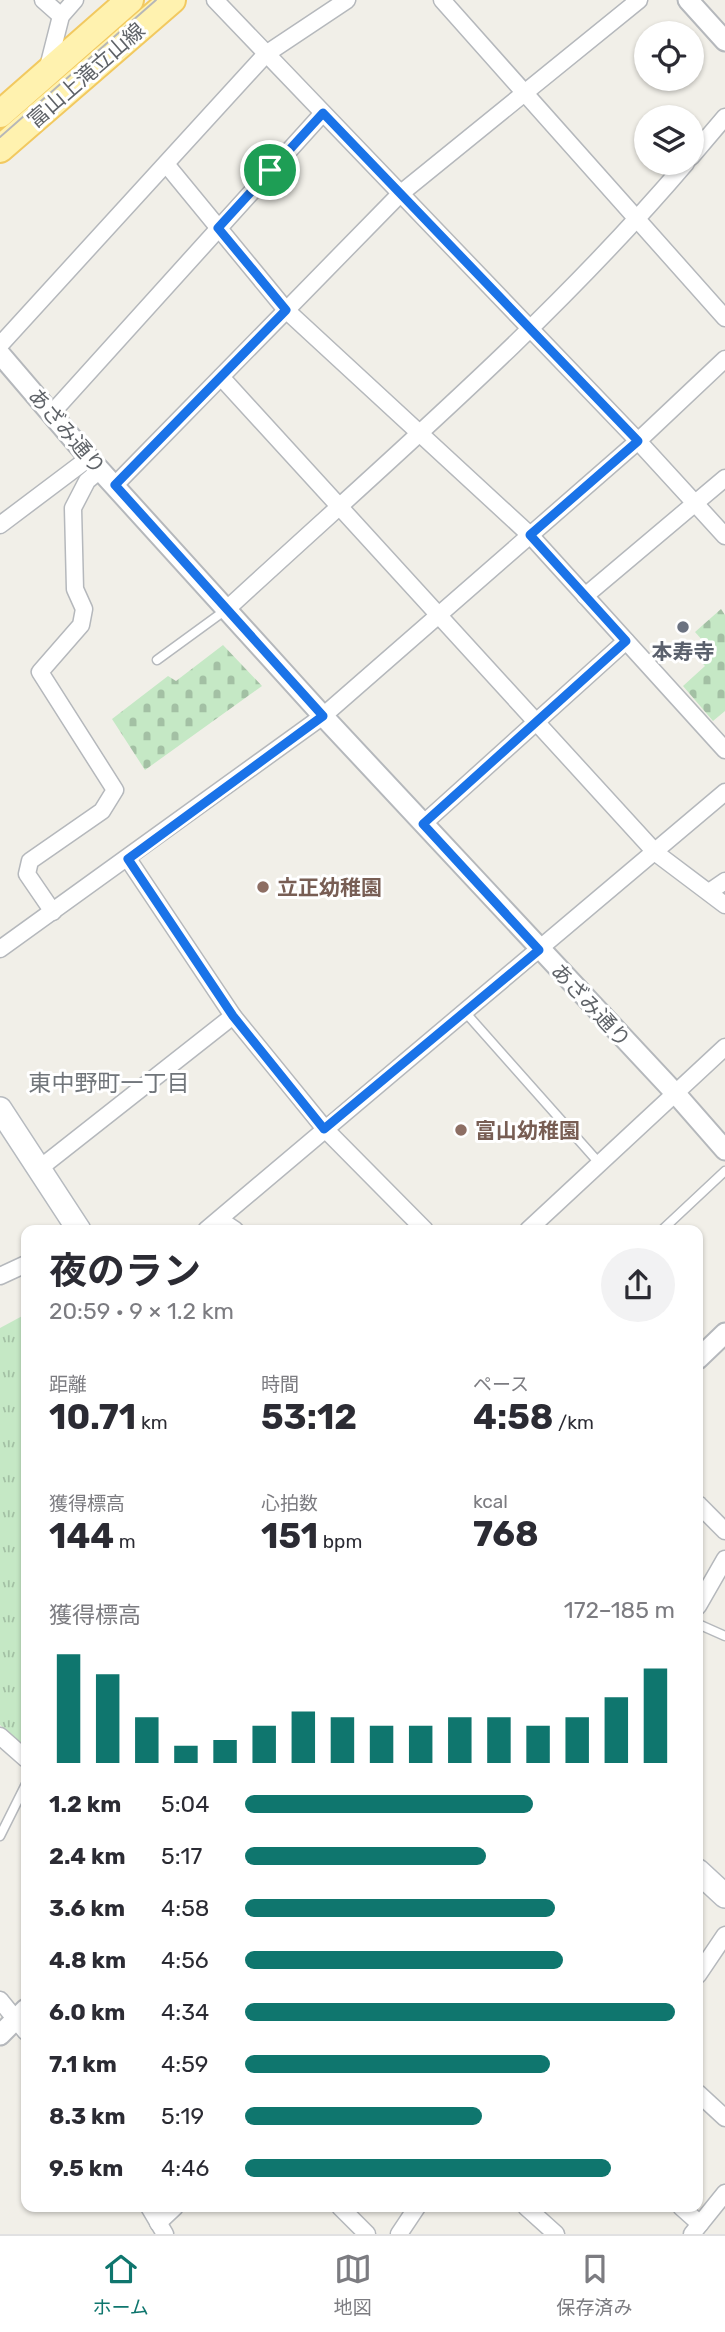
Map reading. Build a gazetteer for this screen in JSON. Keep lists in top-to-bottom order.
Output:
{
  "streets": {
    "main road": ["富山上滝立山線"],
    "street": ["あざみ通り"]
  },
  "districts": ["東中野町一丁目"],
  "places": ["本寿寺", "立正幼稚園", "富山幼稚園"],
  "page": {
    "heading": ["夜のラン", "20:59 · 9 × 1.2 km"],
    "stats": [
      ["距離", "10.71 km"],
      ["時間", "53:12"],
      ["ペース", "4:58 /km"],
      ["獲得標高", "144 m"],
      ["心拍数", "151 bpm"],
      ["kcal", "768"]
    ],
    "chart": ["獲得標高", "172–185 m"],
    "list": [
      {
        "name": "1.2 km",
        "note": "5:04"
      },
      {
        "name": "2.4 km",
        "note": "5:17"
      },
      {
        "name": "3.6 km",
        "note": "4:58"
      },
      {
        "name": "4.8 km",
        "note": "4:56"
      },
      {
        "name": "6.0 km",
        "note": "4:34"
      },
      {
        "name": "7.1 km",
        "note": "4:59"
      },
      {
        "name": "8.3 km",
        "note": "5:19"
      },
      {
        "name": "9.5 km",
        "note": "4:46"
      }
    ],
    "tabs": ["ホーム", "地図", "保存済み"]
  }
}
